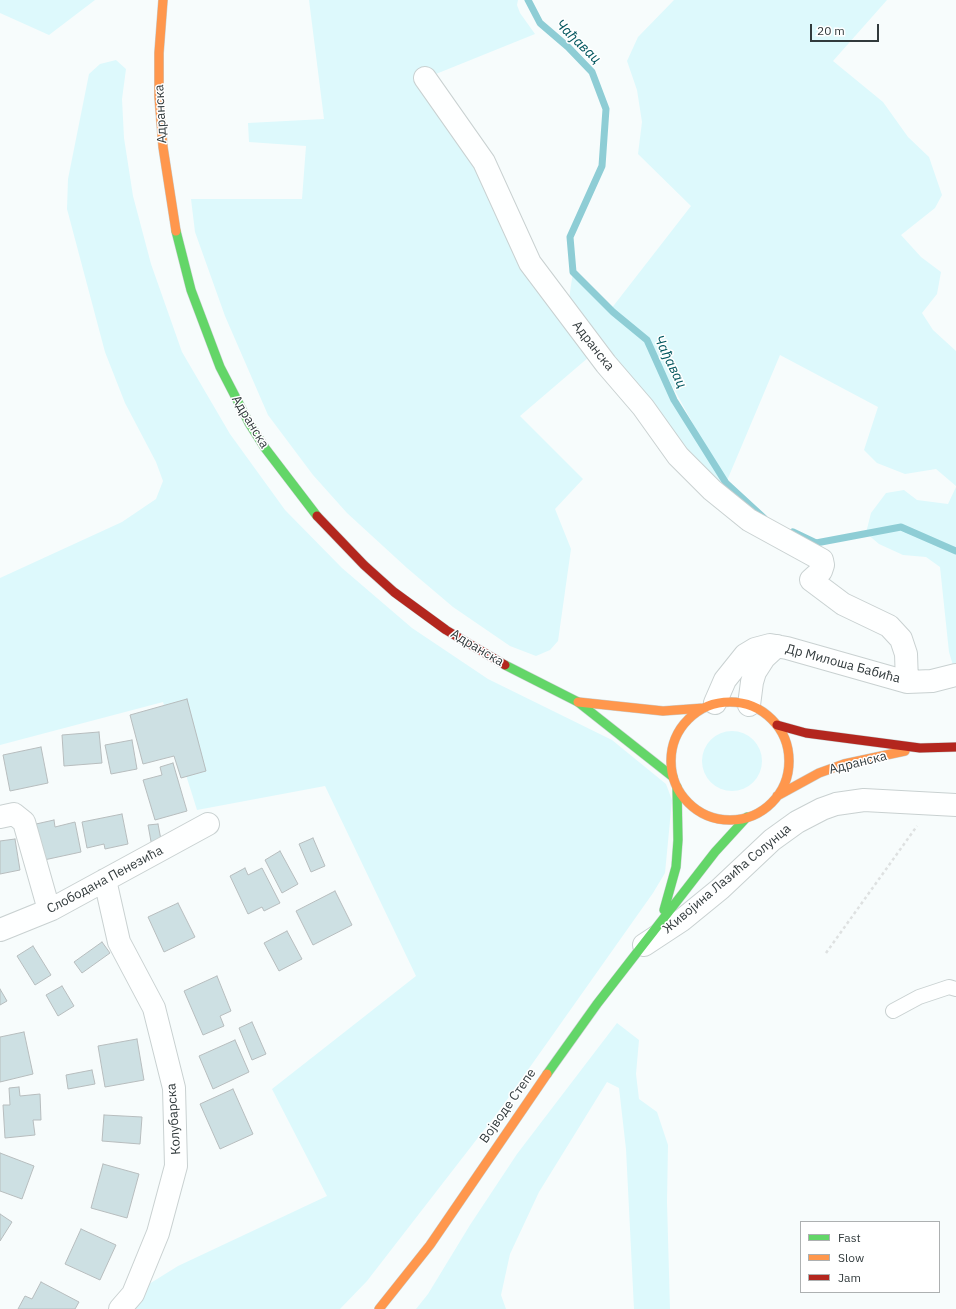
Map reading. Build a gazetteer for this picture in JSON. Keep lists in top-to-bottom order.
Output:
{
  "streets": {
    "main road": ["Адранска", "Војводе Степе"],
    "street": [
      "Др Милоша Бабића",
      "Живојина Лазића Солунца",
      "Слободана Пенезића",
      "Колубарска"
    ]
  },
  "crossings": [
    ["Адранска", "Др Милоша Бабића"],
    ["Адранска", "Војводе Степе"],
    ["Др Милоша Бабића", "Војводе Степе"],
    ["Живојина Лазића Солунца", "Војводе Степе"],
    ["Слободана Пенезића", "Колубарска"]
  ],
  "water": ["Чађавац"],
  "legend": ["Fast", "Slow", "Jam"],
  "scale_bar": "20 m"
}
